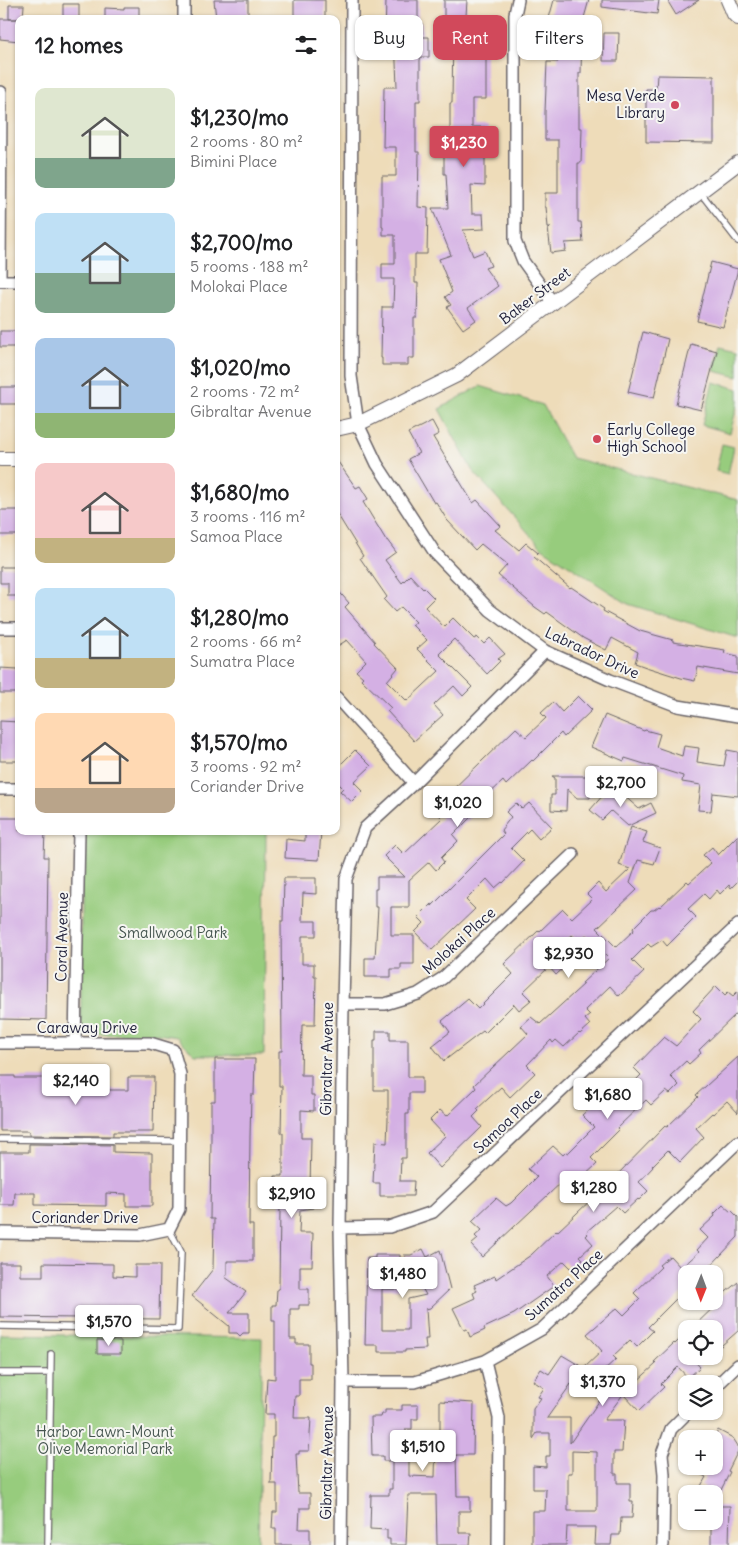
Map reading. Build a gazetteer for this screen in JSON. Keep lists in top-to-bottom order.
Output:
{
  "streets": {
    "street": [
      "Baker Street",
      "Labrador Drive",
      "Coral Avenue",
      "Molokai Place",
      "Caraway Drive",
      "Gibraltar Avenue",
      "Samoa Place",
      "Coriander Drive",
      "Sumatra Place"
    ]
  },
  "crossings": [
    ["Baker Street", "Labrador Drive"],
    ["Labrador Drive", "Gibraltar Avenue"],
    ["Coral Avenue", "Caraway Drive"],
    ["Molokai Place", "Gibraltar Avenue"],
    ["Gibraltar Avenue", "Samoa Place"],
    ["Gibraltar Avenue", "Sumatra Place"]
  ],
  "parks": ["Smallwood Park", "Harbor Lawn-Mount Olive Memorial Park"],
  "places": ["Mesa Verde Library", "Early College High School"],
  "north": "bottom",
  "page": {
    "chip": ["Buy", "Rent", "Filters"],
    "heading": "12 homes",
    "list": [
      {
        "name": "$1,230/mo",
        "note": "2 rooms · 80 m² · Bimini Place"
      },
      {
        "name": "$2,700/mo",
        "note": "5 rooms · 188 m² · Molokai Place"
      },
      {
        "name": "$1,020/mo",
        "note": "2 rooms · 72 m² · Gibraltar Avenue"
      },
      {
        "name": "$1,680/mo",
        "note": "3 rooms · 116 m² · Samoa Place"
      },
      {
        "name": "$1,280/mo",
        "note": "2 rooms · 66 m² · Sumatra Place"
      },
      {
        "name": "$1,570/mo",
        "note": "3 rooms · 92 m² · Coriander Drive"
      }
    ],
    "price": [
      "$1,230",
      "$2,700",
      "$1,020",
      "$2,930",
      "$2,140",
      "$1,680",
      "$1,280",
      "$2,910",
      "$1,480",
      "$1,570",
      "$1,370",
      "$1,510"
    ],
    "map_buttons": ["+", "−"]
  }
}
